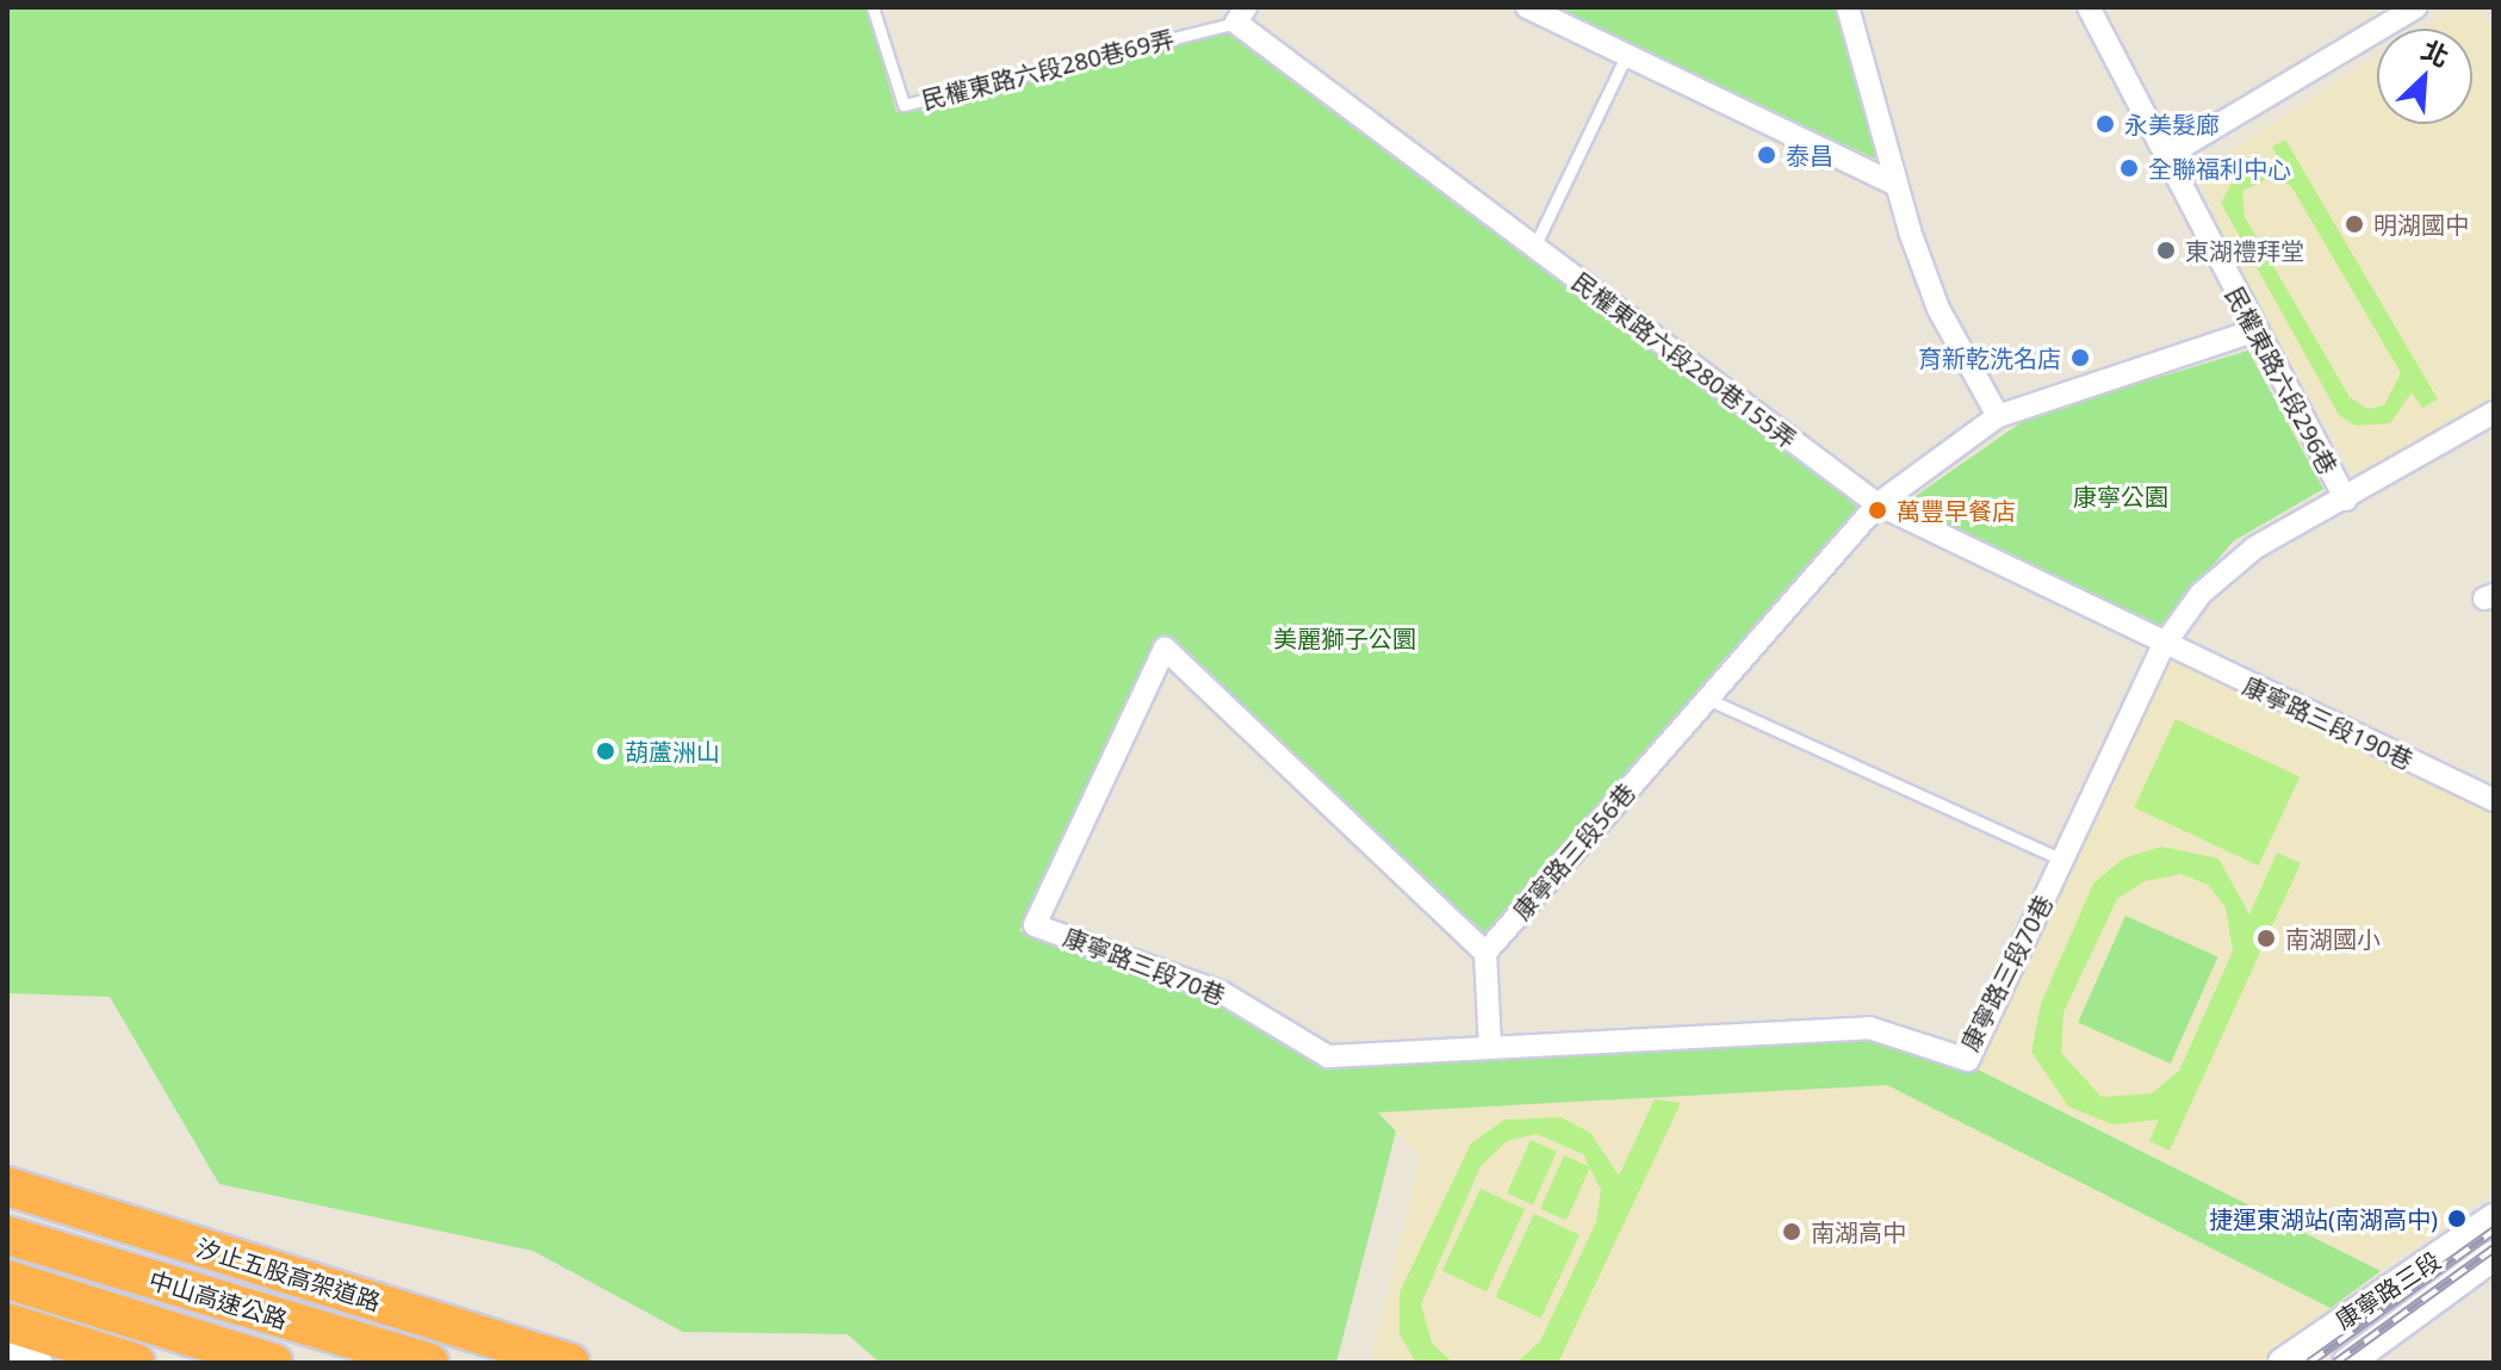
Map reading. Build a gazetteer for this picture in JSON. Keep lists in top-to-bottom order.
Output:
{
  "streets": {
    "highway": ["汐止五股高架道路", "中山高速公路"],
    "main road": ["康寧路三段"],
    "street": [
      "民權東路六段280巷155弄",
      "民權東路六段296巷",
      "康寧路三段190巷",
      "康寧路三段56巷",
      "康寧路三段70巷"
    ],
    "lane": ["民權東路六段280巷69弄"]
  },
  "crossings": [
    ["民權東路六段280巷69弄", "民權東路六段280巷155弄"],
    ["民權東路六段280巷155弄", "康寧路三段190巷"],
    ["民權東路六段280巷155弄", "康寧路三段56巷"],
    ["民權東路六段280巷155弄", "康寧路三段70巷"],
    ["民權東路六段296巷", "康寧路三段56巷"],
    ["民權東路六段296巷", "康寧路三段70巷"],
    ["康寧路三段190巷", "康寧路三段70巷"],
    ["康寧路三段56巷", "康寧路三段70巷"]
  ],
  "parks": ["康寧公園", "美麗獅子公圜"],
  "places": [
    "永美髮廊",
    "泰昌",
    "全聯福利中心",
    "明湖國中",
    "東湖禮拜堂",
    "育新乾洗名店",
    "萬豐早餐店",
    "葫蘆洲山",
    "南湖國小",
    "捷運東湖站(南湖高中)",
    "南湖高中"
  ],
  "north": "top right"
}
